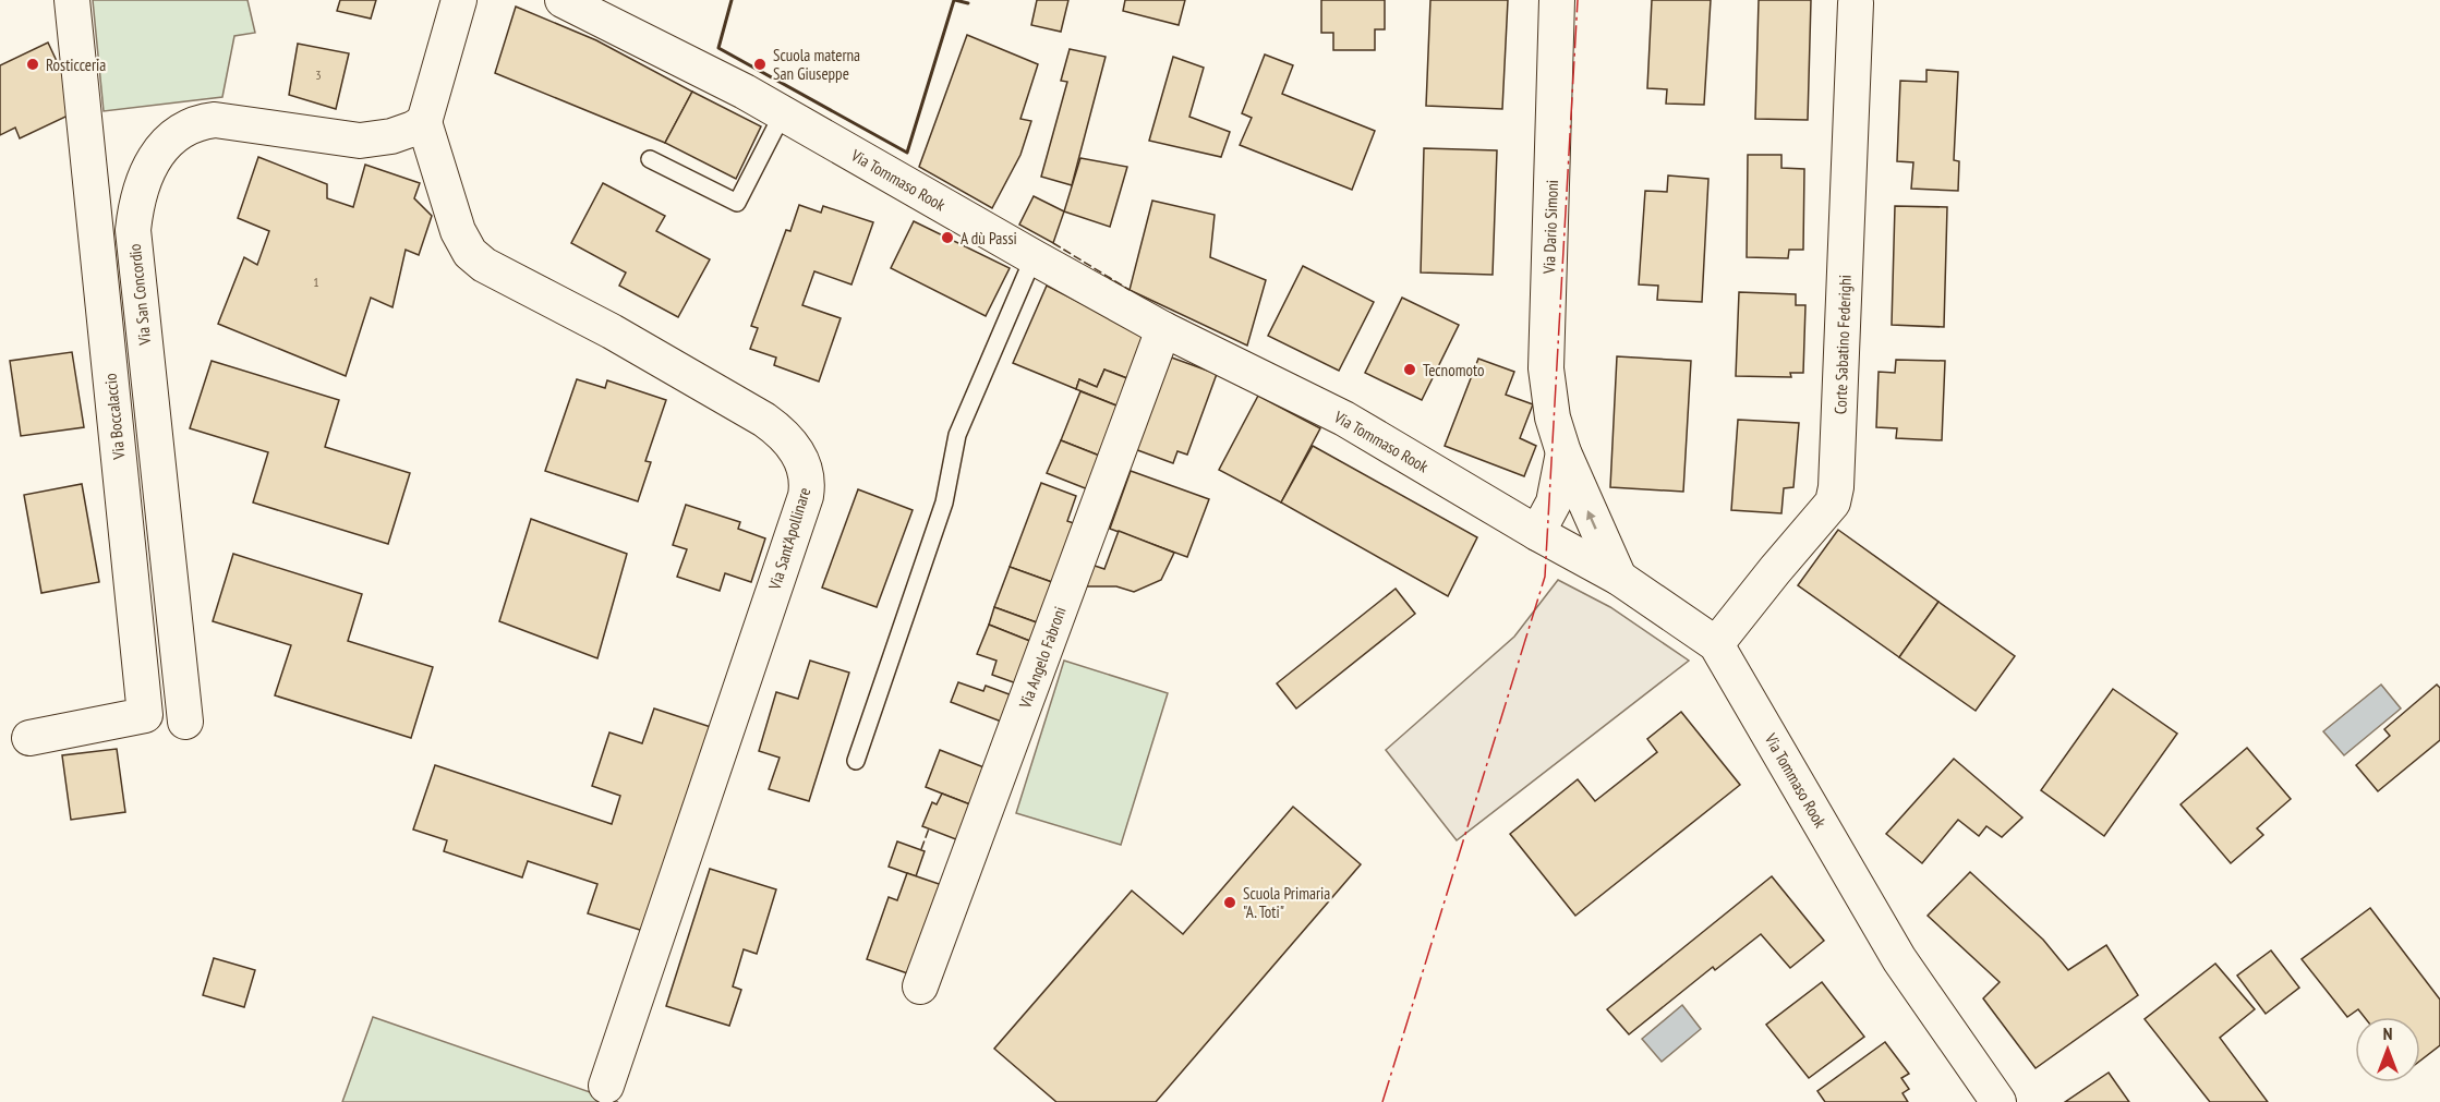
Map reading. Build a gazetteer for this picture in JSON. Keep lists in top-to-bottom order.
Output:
{
  "streets": {
    "street": [
      "Via Tommaso Rook",
      "Via Dario Simoni",
      "Via San Concordio",
      "Corte Sabatino Federighi",
      "Via Boccalaccio",
      "Via Sant'Apollinare",
      "Via Angelo Fabroni"
    ]
  },
  "crossings": [
    ["Via Tommaso Rook", "Via Dario Simoni"],
    ["Via Tommaso Rook", "Corte Sabatino Federighi"],
    ["Via Tommaso Rook", "Via Angelo Fabroni"],
    ["Via San Concordio", "Via Sant'Apollinare"]
  ],
  "places": [
    "Rosticceria",
    "Scuola materna San Giuseppe",
    "A dù Passi",
    "Tecnomoto",
    "Scuola Primaria \"A. Toti\""
  ],
  "house_numbers": ["3", "1"],
  "north": "top"
}
